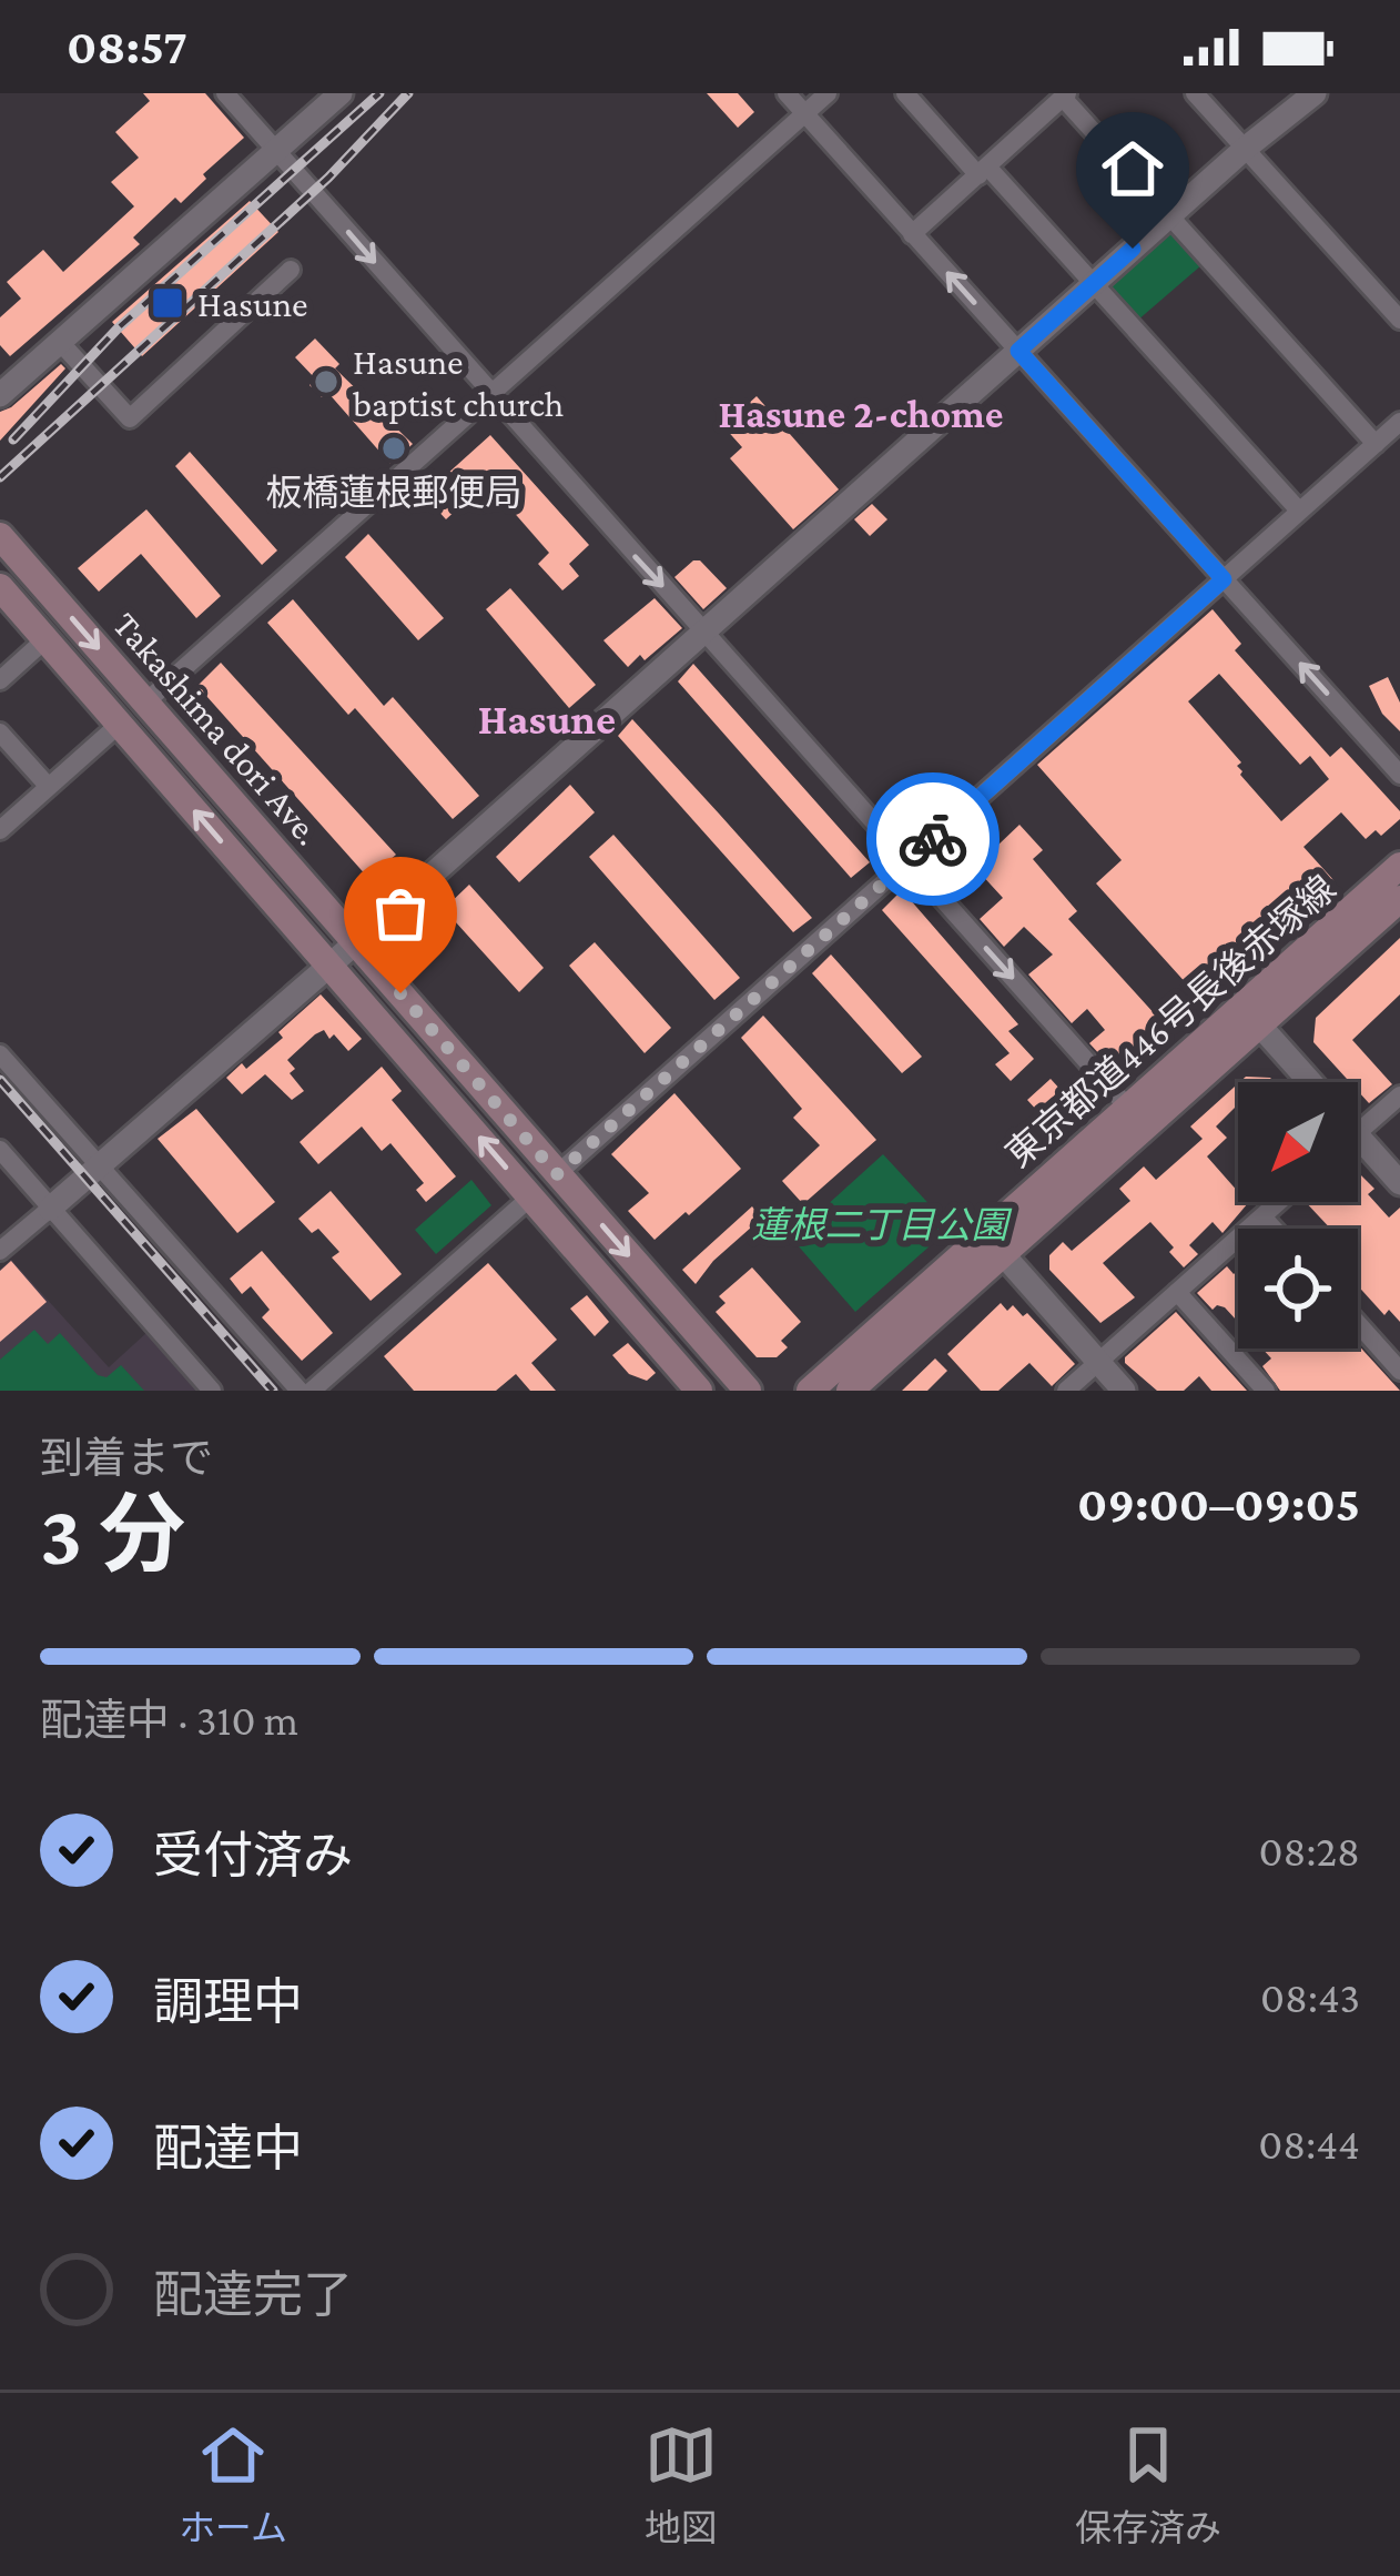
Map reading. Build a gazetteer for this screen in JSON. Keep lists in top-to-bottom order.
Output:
{
  "streets": {
    "main road": ["Takashima dori Ave.", "東京都道446号長後赤塚線"]
  },
  "districts": ["Hasune 2-chome", "Hasune"],
  "parks": ["蓮根二丁目公園"],
  "places": {
    "transit": ["Hasune"],
    "other": ["Hasune baptist church", "板橋蓮根郵便局"]
  },
  "north": "bottom left",
  "page": {
    "status": "08:57",
    "heading": ["3 分", "到着まで", "09:00–09:05"],
    "bar": "配達中 · 310 m",
    "list": [
      ["受付済み", "08:28"],
      ["調理中", "08:43"],
      ["配達中", "08:44"],
      "配達完了"
    ],
    "tabs": ["ホーム", "地図", "保存済み"]
  }
}
